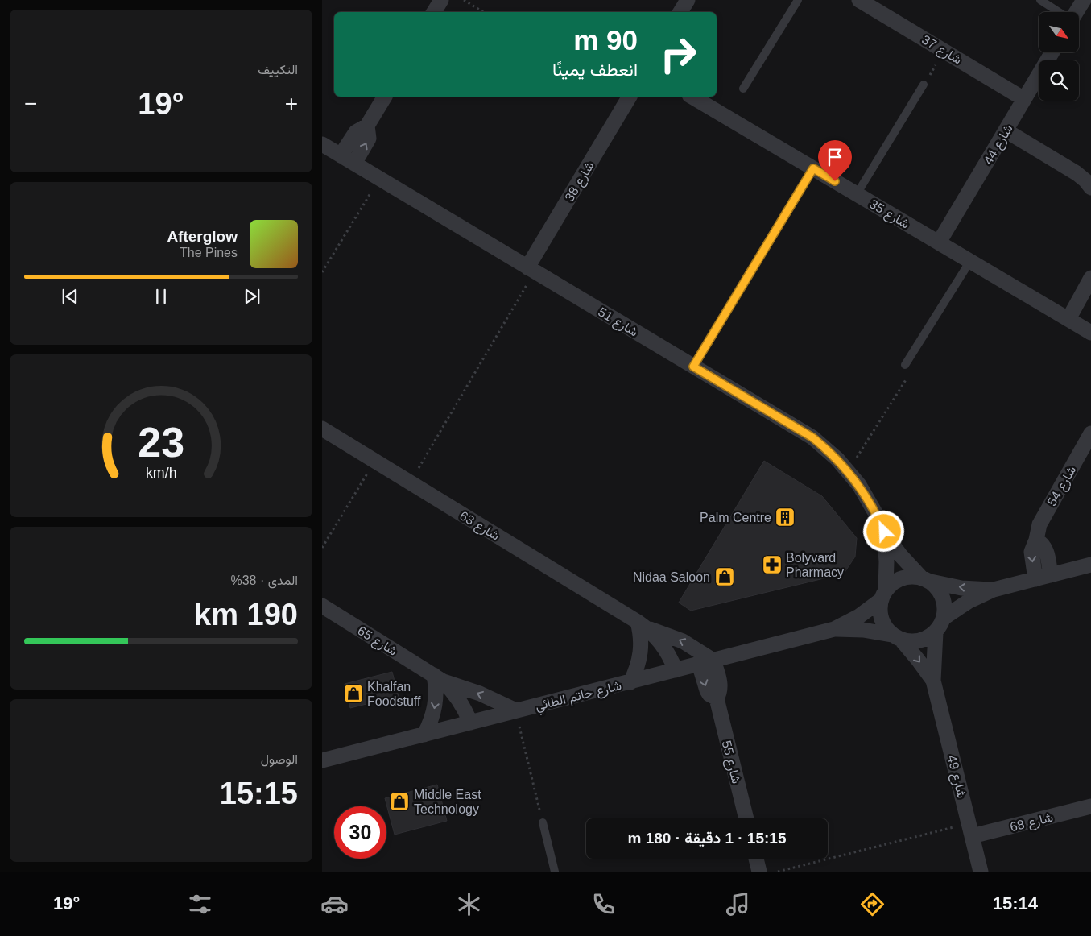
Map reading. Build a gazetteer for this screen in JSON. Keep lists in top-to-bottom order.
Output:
{
  "streets": {
    "street": [
      "شارع 37",
      "شارع 44",
      "شارع 38",
      "شارع 35",
      "شارع 51",
      "شارع 54",
      "شارع 63",
      "شارع 65",
      "شارع حاتم الطائي",
      "شارع 55",
      "شارع 49",
      "شارع 68"
    ]
  },
  "crossings": [
    ["شارع 37", "شارع 44"],
    ["شارع 44", "شارع 35"],
    ["شارع 38", "شارع 51"],
    ["شارع 51", "شارع حاتم الطائي"],
    ["شارع 51", "شارع 49"],
    ["شارع 63", "شارع حاتم الطائي"],
    ["شارع 63", "شارع 55"],
    ["شارع 65", "شارع حاتم الطائي"],
    ["شارع حاتم الطائي", "شارع 55"],
    ["شارع حاتم الطائي", "شارع 49"],
    ["شارع 49", "شارع 68"]
  ],
  "places": {
    "building": ["Palm Centre"],
    "pharmacy": ["Bolyvard Pharmacy"],
    "shop": ["Nidaa Saloon", "Khalfan Foodstuff", "Middle East Technology"]
  },
  "north": "bottom right",
  "page": {
    "tile": [
      "التكييف",
      ["المدى · 38%", "190 km"],
      ["الوصول", "15:15"]
    ],
    "turn": ["90 m", "انعطف يمينًا"],
    "heat": ["−", "19°", "+"],
    "song": ["Afterglow", "The Pines"],
    "limit": "30",
    "trip": "15:15 · 1 دقيقة · 180 m",
    "tabs": ["15:14", "19°"],
    "gauge": ["23", "km/h"]
  }
}
